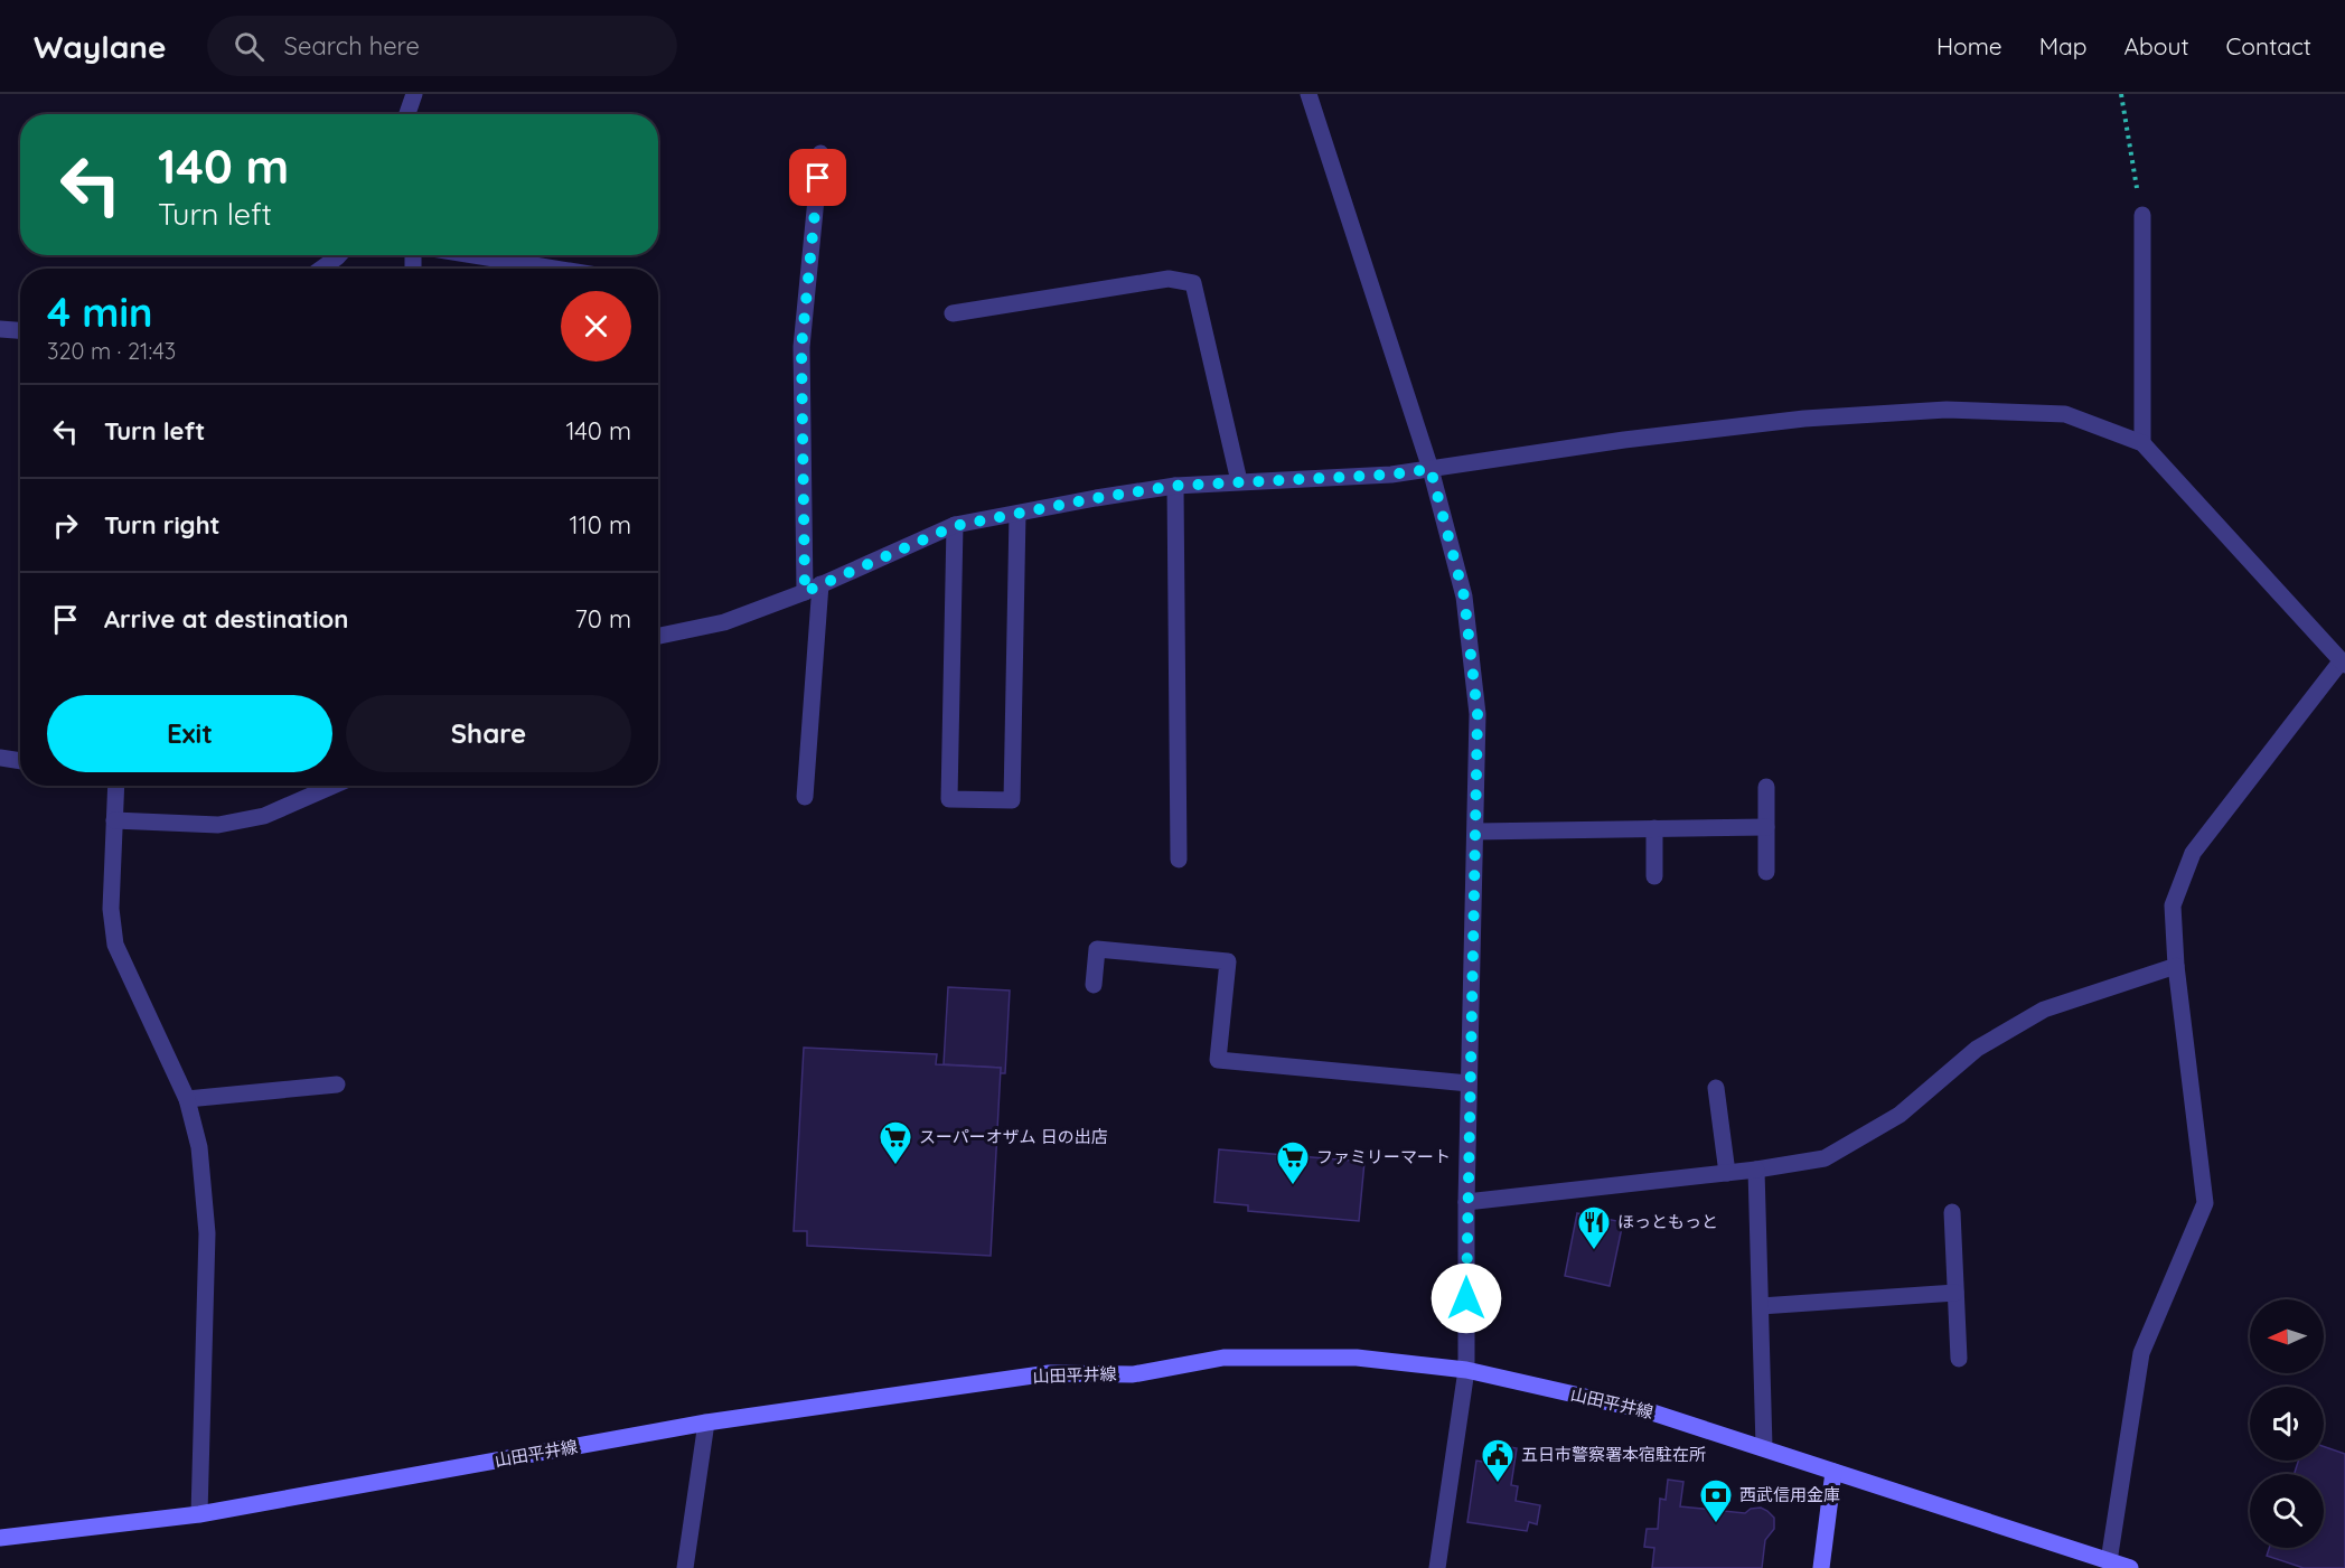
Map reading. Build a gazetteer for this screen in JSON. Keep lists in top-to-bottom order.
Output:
{
  "streets": {
    "main road": ["山田平井線"]
  },
  "places": {
    "supermarket": ["スーパーオザム 日の出店", "ファミリーマート"],
    "restaurant": ["ほっともっと"],
    "public building": ["五日市警察署本宿駐在所"],
    "bank": ["西武信用金庫"]
  },
  "north": "left",
  "page": {
    "header": "Waylane",
    "search": "Search here",
    "nav": [
      "Home",
      "Map",
      "About",
      "Contact"
    ],
    "turn": ["140 m", "Turn left"],
    "heading": ["4 min", "320 m · 21:43"],
    "list": [
      {
        "name": "Turn left",
        "value": "140 m"
      },
      {
        "name": "Turn right",
        "value": "110 m"
      },
      {
        "name": "Arrive at destination",
        "value": "70 m"
      }
    ],
    "buttons": ["Exit", "Share"]
  }
}
